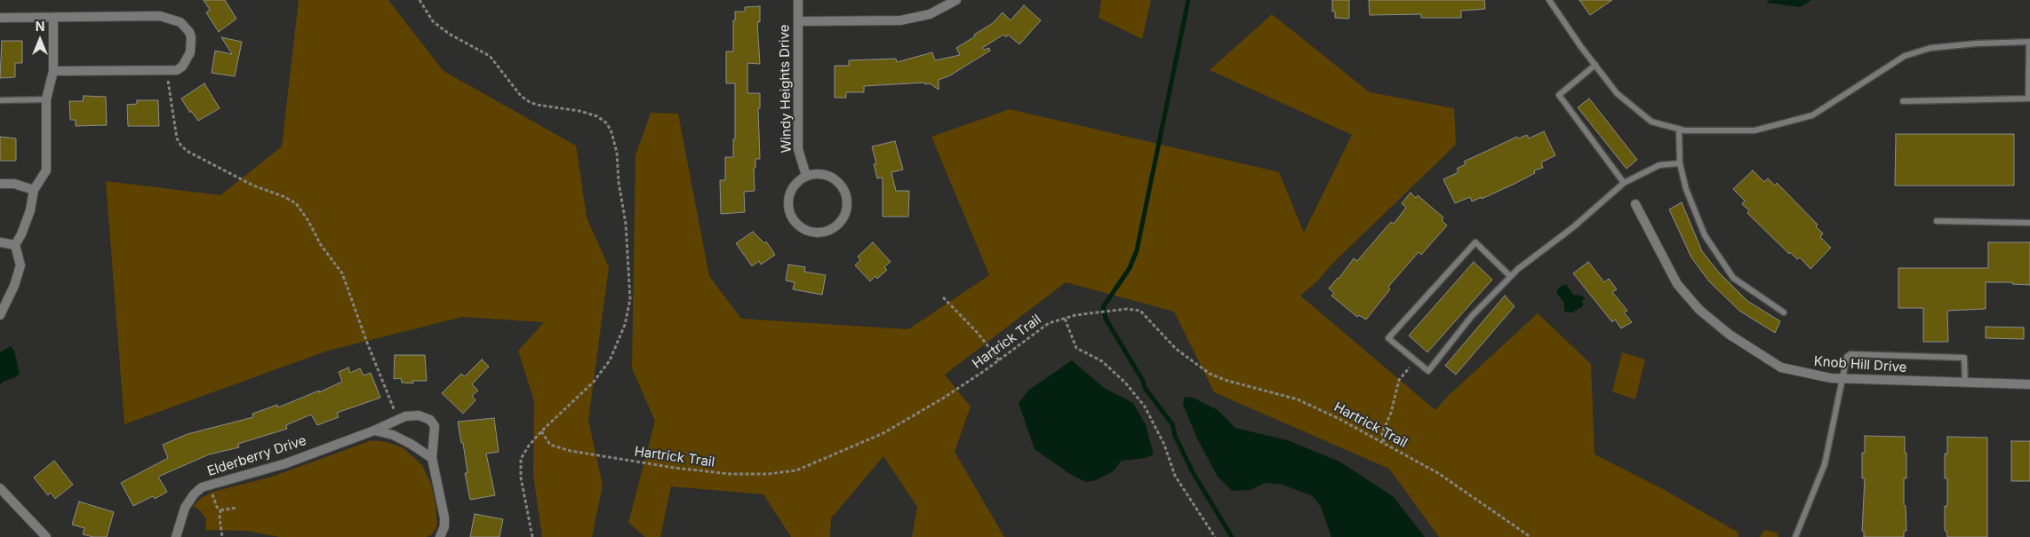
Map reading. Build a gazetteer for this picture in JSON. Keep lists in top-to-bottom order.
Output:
{
  "streets": {
    "street": ["Windy Heights Drive", "Knob Hill Drive", "Elderberry Drive"],
    "path": ["Hartrick Trail"]
  },
  "north": "top"
}
